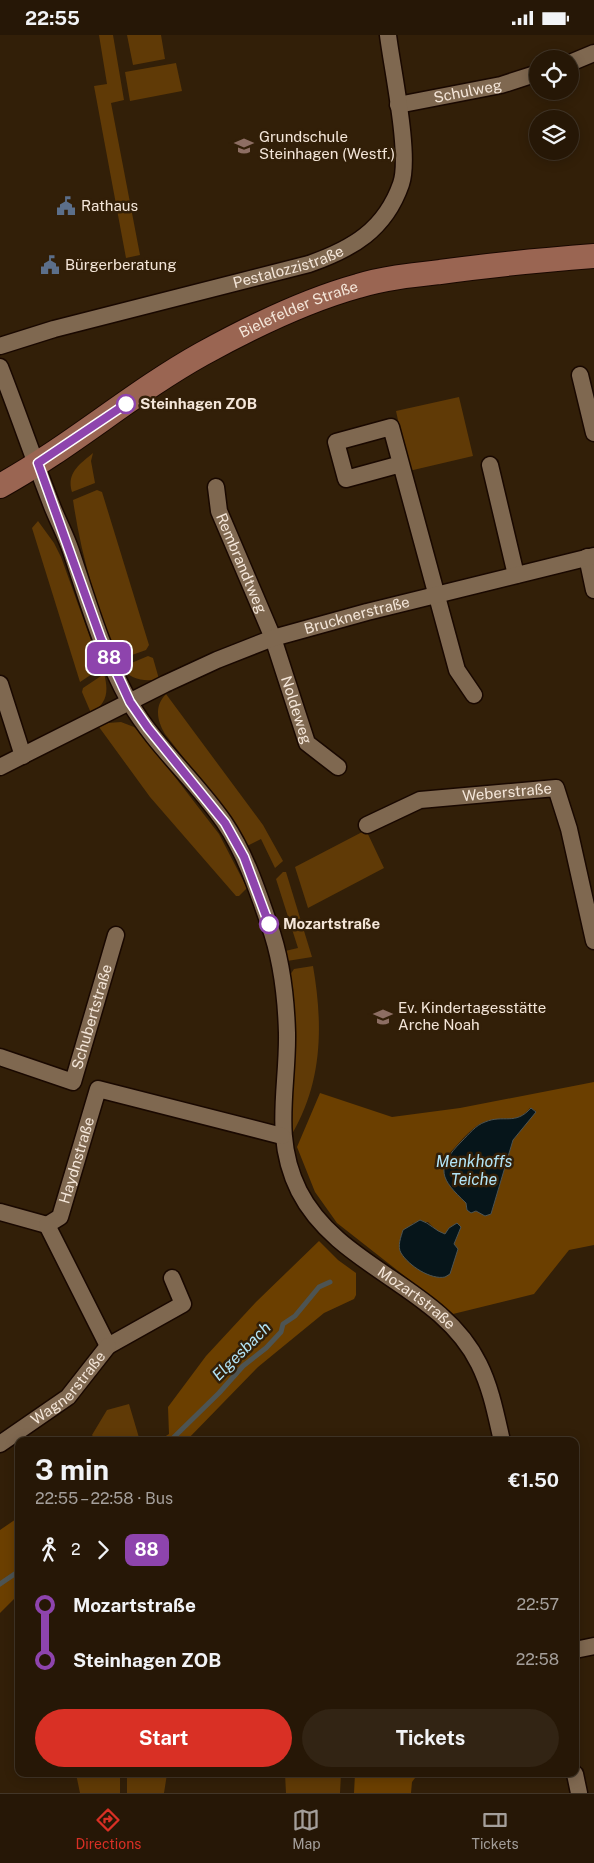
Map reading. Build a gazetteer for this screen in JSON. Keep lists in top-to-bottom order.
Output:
{
  "streets": {
    "main road": ["Bielefelder Straße"],
    "street": [
      "Schulweg",
      "Pestalozzistraße",
      "Rembrandtweg",
      "Brucknerstraße",
      "Noldeweg",
      "Weberstraße",
      "Schubertstraße",
      "Haydnstraße",
      "Mozartstraße",
      "Wagnerstraße"
    ]
  },
  "crossings": [
    ["Schulweg", "Pestalozzistraße"],
    ["Bielefelder Straße", "Mozartstraße"],
    ["Rembrandtweg", "Brucknerstraße"],
    ["Rembrandtweg", "Noldeweg"],
    ["Brucknerstraße", "Noldeweg"],
    ["Brucknerstraße", "Mozartstraße"],
    ["Haydnstraße", "Mozartstraße"]
  ],
  "water": ["Menkhoffs Teiche", "Elgesbach"],
  "places": {
    "school or university": ["Grundschule Steinhagen (Westf.)", "Ev. Kindertagesstätte Arche Noah"],
    "public building": ["Rathaus", "Bürgerberatung"],
    "other": ["Steinhagen ZOB", "Mozartstraße"]
  },
  "lines": ["bus line 88"],
  "page": {
    "status": "22:55",
    "on_map": "88",
    "heading": ["3 min", "22:55 – 22:58 · Bus", "€1.50"],
    "legs": ["2", "88"],
    "list": [
      {
        "name": "Mozartstraße",
        "value": "22:57"
      },
      {
        "name": "Steinhagen ZOB",
        "value": "22:58"
      }
    ],
    "buttons": ["Start", "Tickets"],
    "tabs": ["Directions", "Map", "Tickets"]
  }
}
